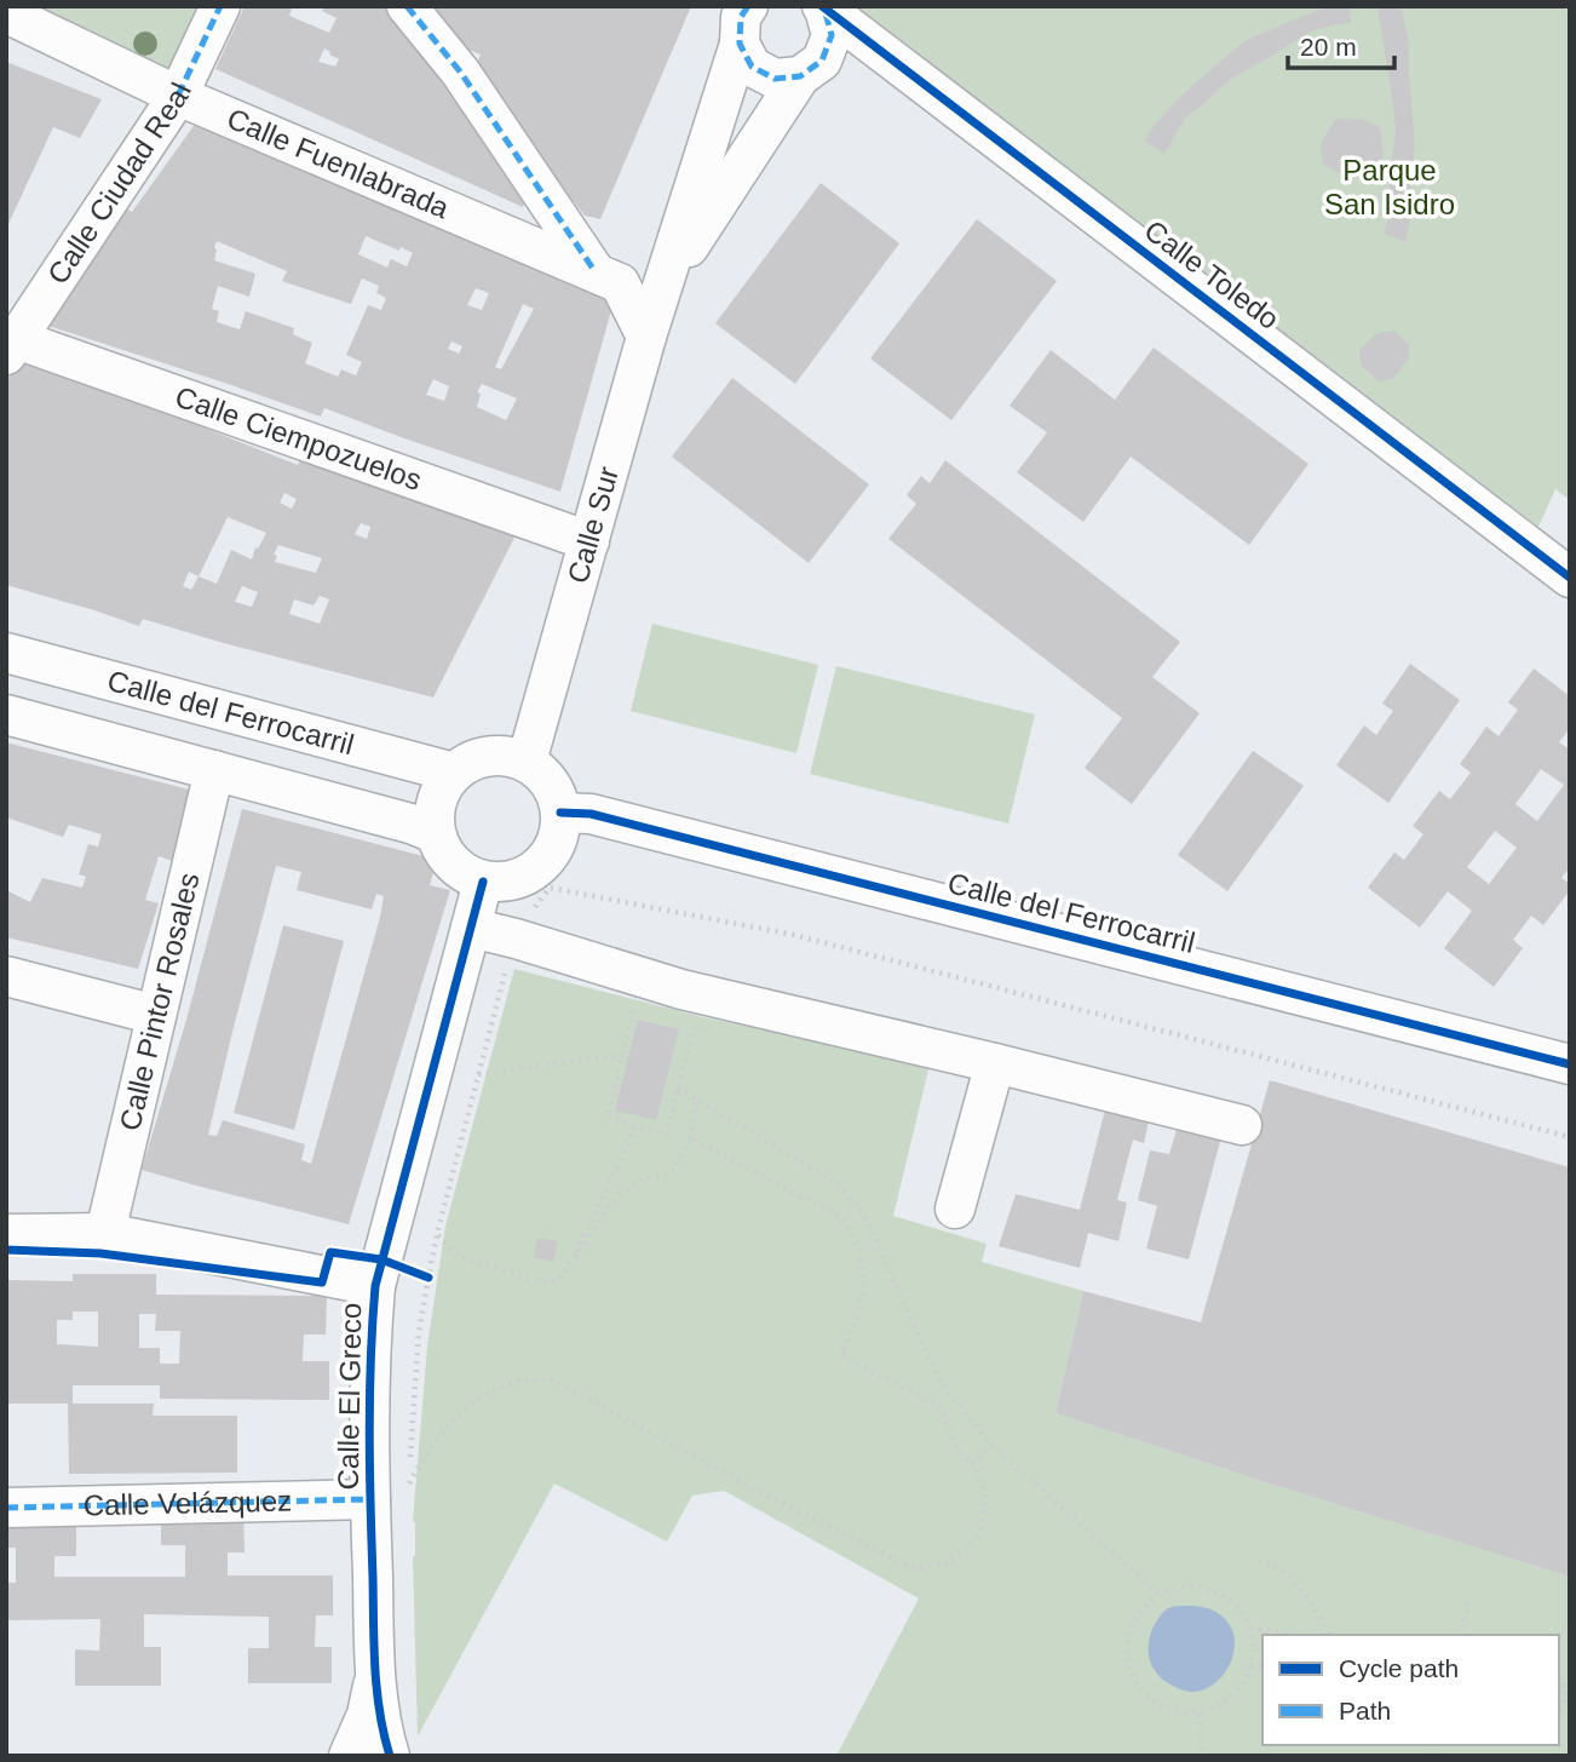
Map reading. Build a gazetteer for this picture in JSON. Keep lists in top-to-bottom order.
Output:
{
  "streets": {
    "street": [
      "Calle Fuenlabrada",
      "Calle Ciudad Real",
      "Calle Toledo",
      "Calle Ciempozuelos",
      "Calle Sur",
      "Calle del Ferrocarril",
      "Calle Pintor Rosales",
      "Calle El Greco",
      "Calle Velázquez"
    ]
  },
  "crossings": [
    ["Calle Fuenlabrada", "Calle Ciudad Real"],
    ["Calle Fuenlabrada", "Calle Sur"],
    ["Calle Ciudad Real", "Calle Ciempozuelos"],
    ["Calle Toledo", "Calle Sur"],
    ["Calle Ciempozuelos", "Calle Sur"],
    ["Calle Sur", "Calle del Ferrocarril"],
    ["Calle Sur", "Calle El Greco"],
    ["Calle del Ferrocarril", "Calle Pintor Rosales"],
    ["Calle del Ferrocarril", "Calle El Greco"],
    ["Calle El Greco", "Calle Velázquez"]
  ],
  "parks": ["Parque San Isidro"],
  "legend": ["Cycle path", "Path"],
  "scale_bar": "20 m"
}
